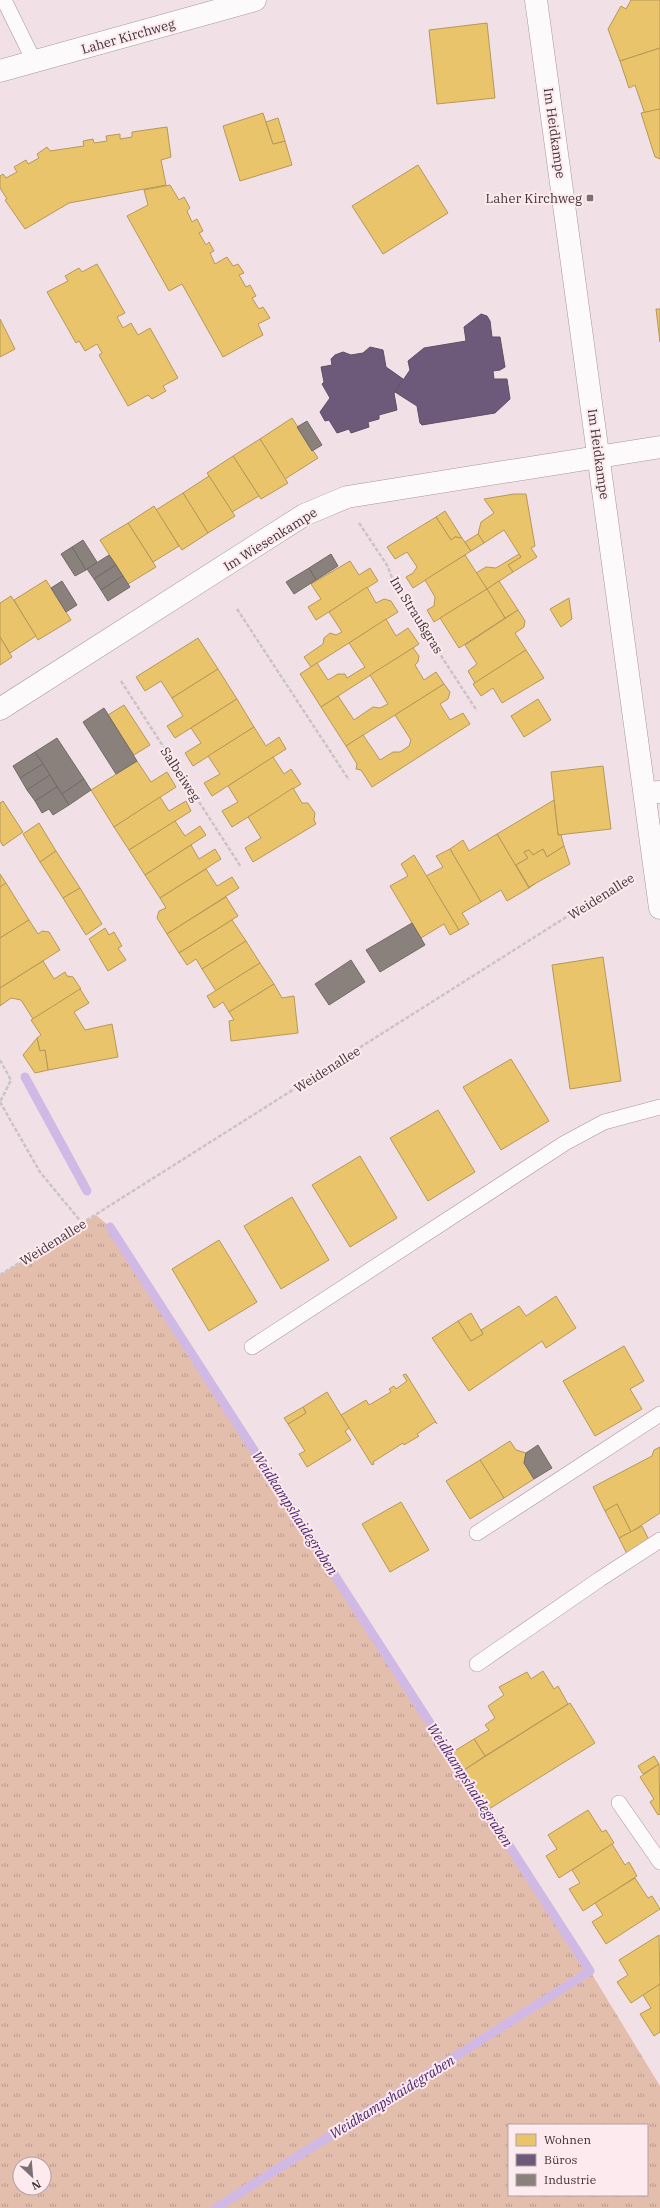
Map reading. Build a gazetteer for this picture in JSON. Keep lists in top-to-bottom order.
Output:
{
  "streets": {
    "street": ["Laher Kirchweg", "Im Heidkampe", "Im Wiesenkampe"],
    "path": ["Im Straußgras", "Salbeiweg", "Weidenallee"]
  },
  "crossings": [
    ["Im Heidkampe", "Im Wiesenkampe"],
    ["Im Heidkampe", "Weidenallee"],
    ["Im Wiesenkampe", "Im Straußgras"]
  ],
  "water": ["Weidkampshaidegraben"],
  "places": {
    "transit": ["Laher Kirchweg"]
  },
  "legend": ["Wohnen", "Büros", "Industrie"],
  "north": "bottom right"
}
